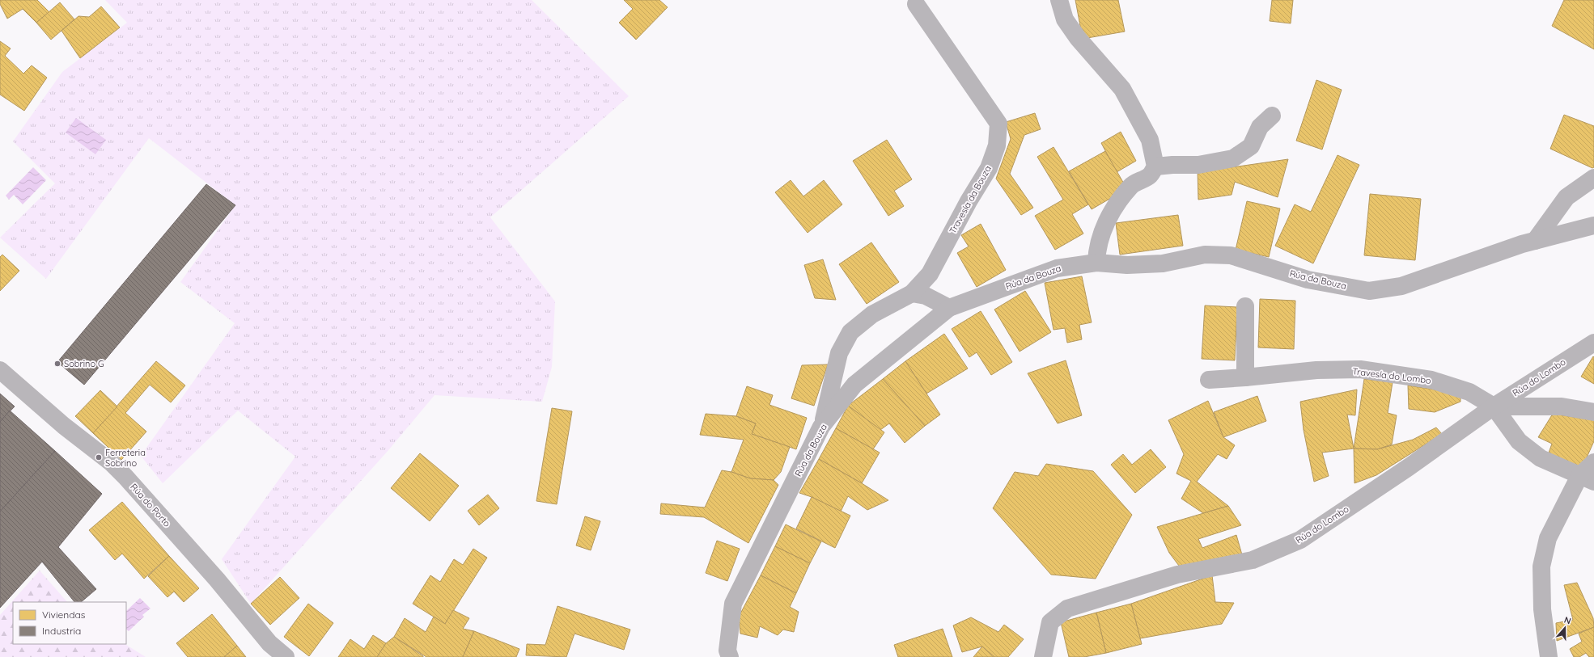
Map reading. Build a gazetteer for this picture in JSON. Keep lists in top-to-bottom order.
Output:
{
  "streets": {
    "street": [
      "Travesía da Bouza",
      "Rúa da Bouza",
      "Travesía do Lombo",
      "Rúa do Lombo",
      "Rúa do Porto"
    ]
  },
  "crossings": [
    ["Travesía da Bouza", "Rúa da Bouza"],
    ["Travesía do Lombo", "Rúa do Lombo"]
  ],
  "places": ["Sobrino G", "Ferreteria Sobrino"],
  "legend": ["Viviendas", "Industria"],
  "north": "top"
}
